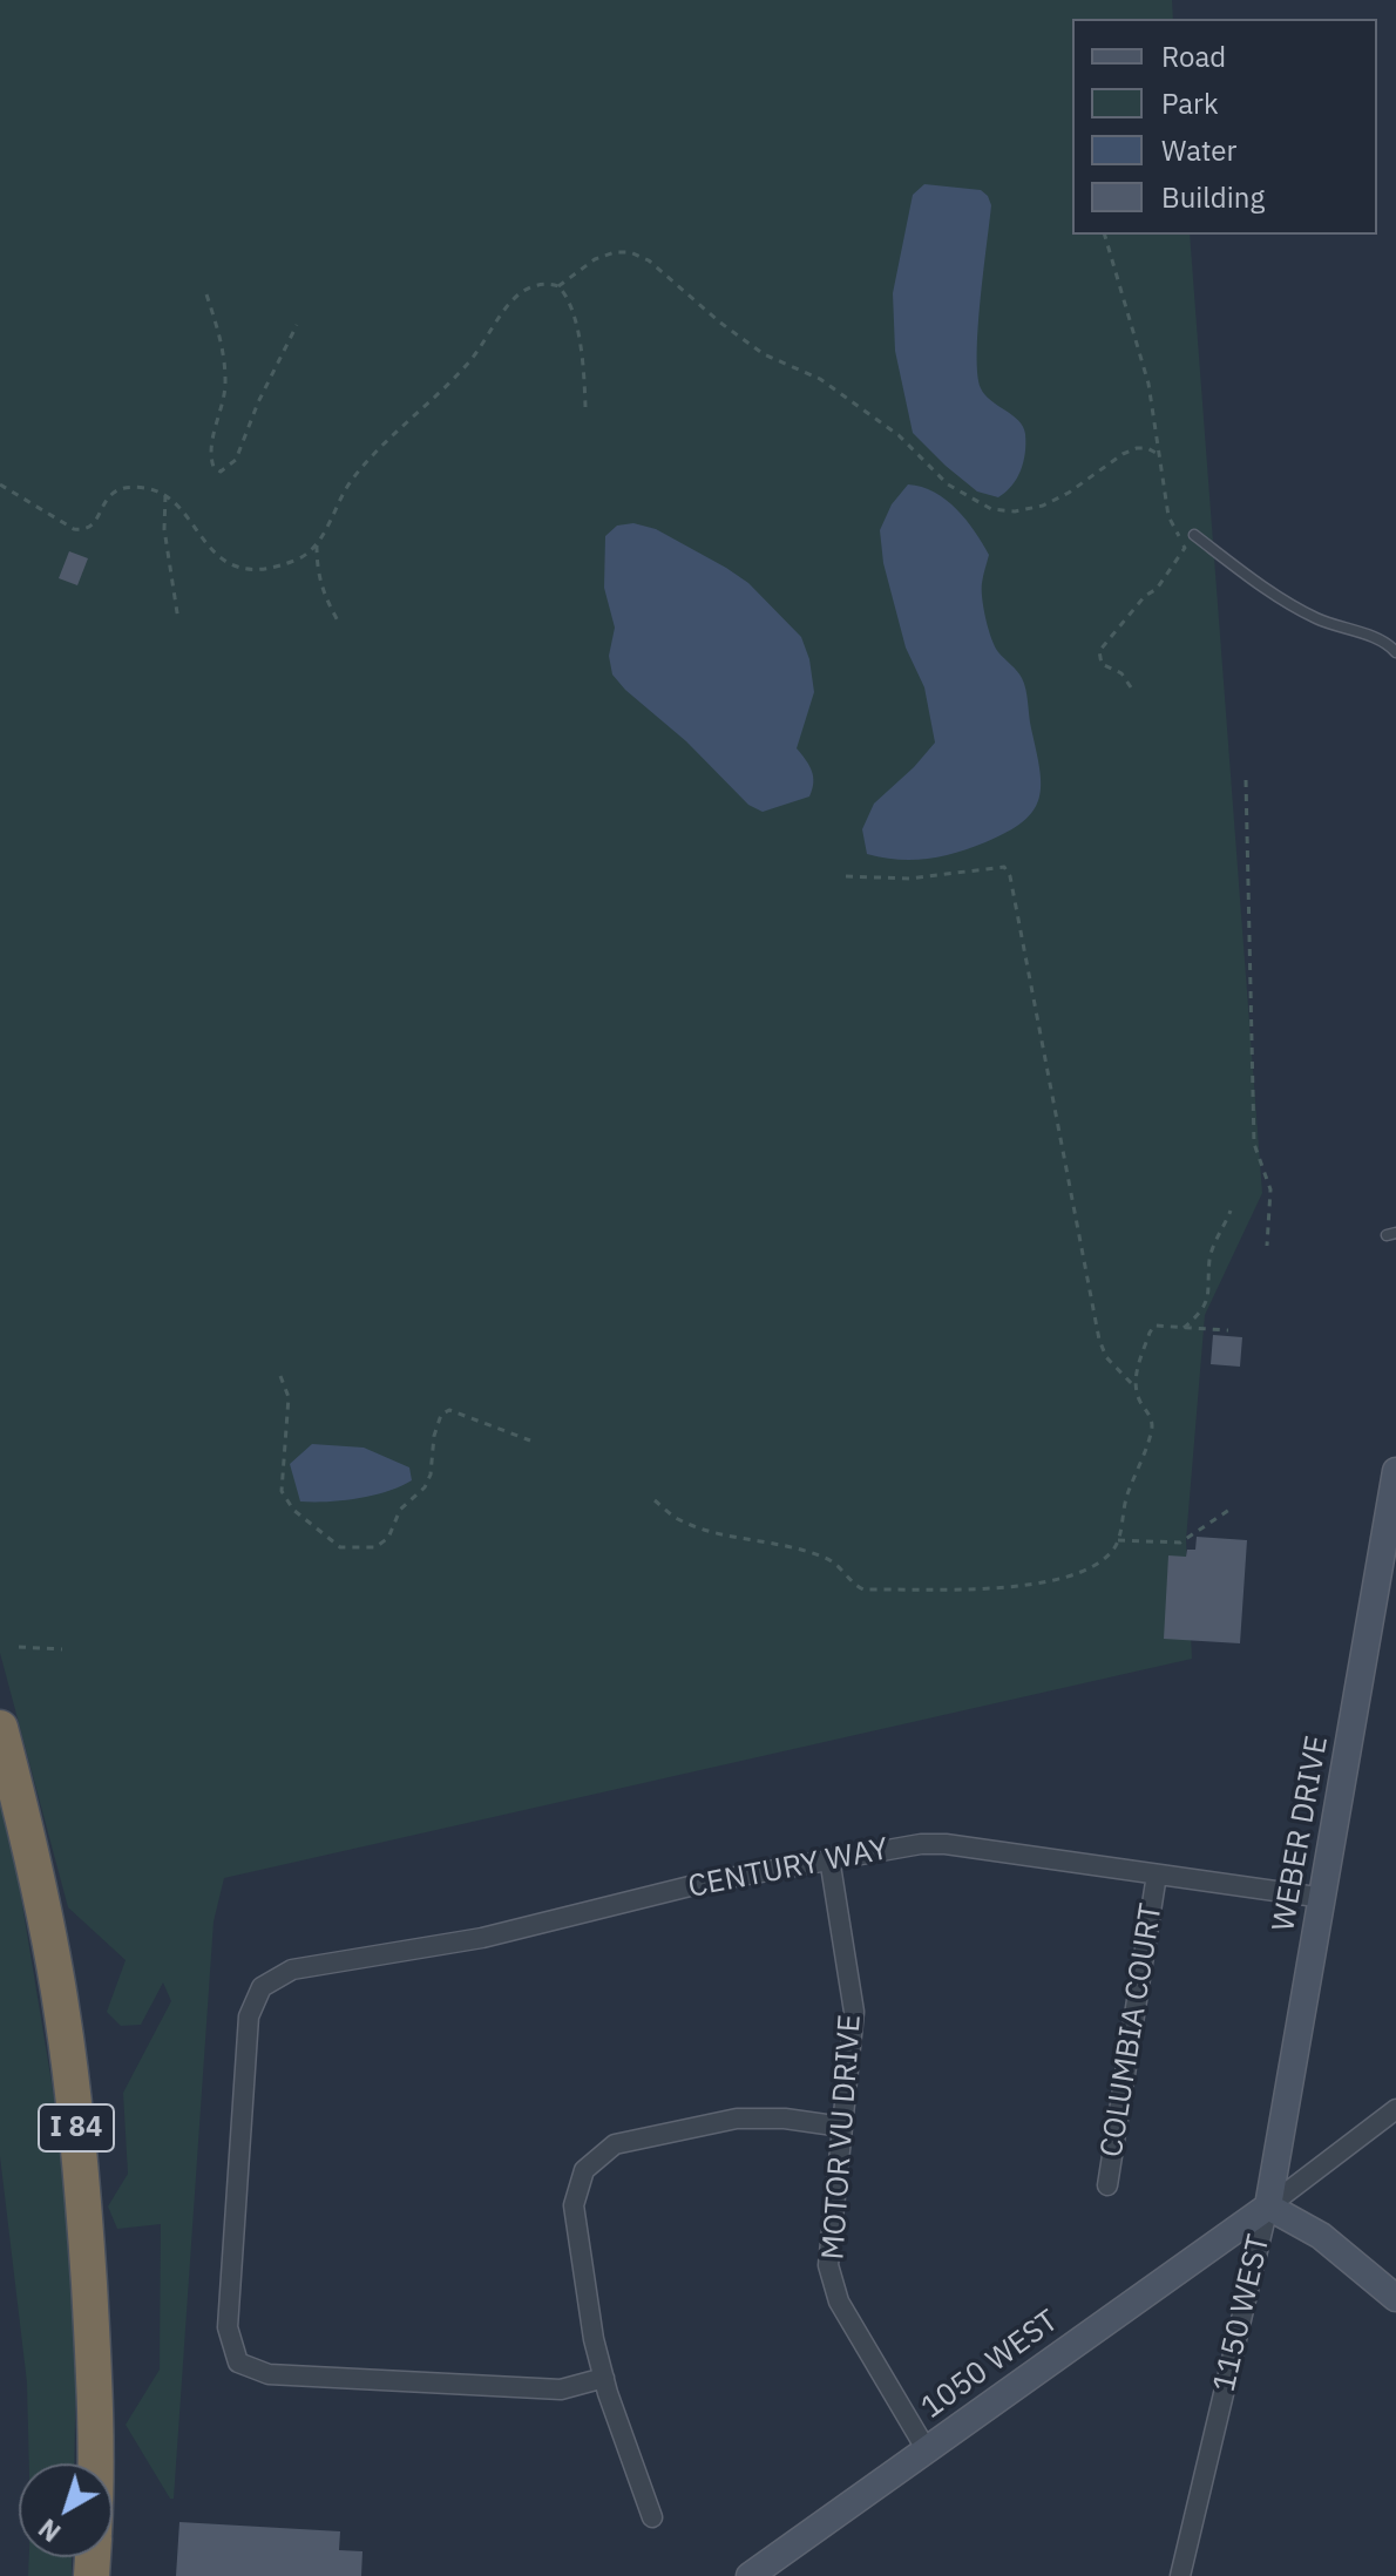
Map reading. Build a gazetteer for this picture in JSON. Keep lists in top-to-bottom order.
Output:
{
  "streets": {
    "highway": ["I 84"],
    "street": [
      "WEBER DRIVE",
      "CENTURY WAY",
      "COLUMBIA COURT",
      "MOTOR VU DRIVE",
      "1150 WEST",
      "1050 WEST"
    ]
  },
  "crossings": [
    ["WEBER DRIVE", "CENTURY WAY"],
    ["WEBER DRIVE", "1150 WEST"],
    ["WEBER DRIVE", "1050 WEST"],
    ["CENTURY WAY", "COLUMBIA COURT"],
    ["CENTURY WAY", "MOTOR VU DRIVE"],
    ["MOTOR VU DRIVE", "1050 WEST"],
    ["1150 WEST", "1050 WEST"]
  ],
  "legend": [
    "Road",
    "Park",
    "Water",
    "Building"
  ],
  "north": "bottom left"
}
